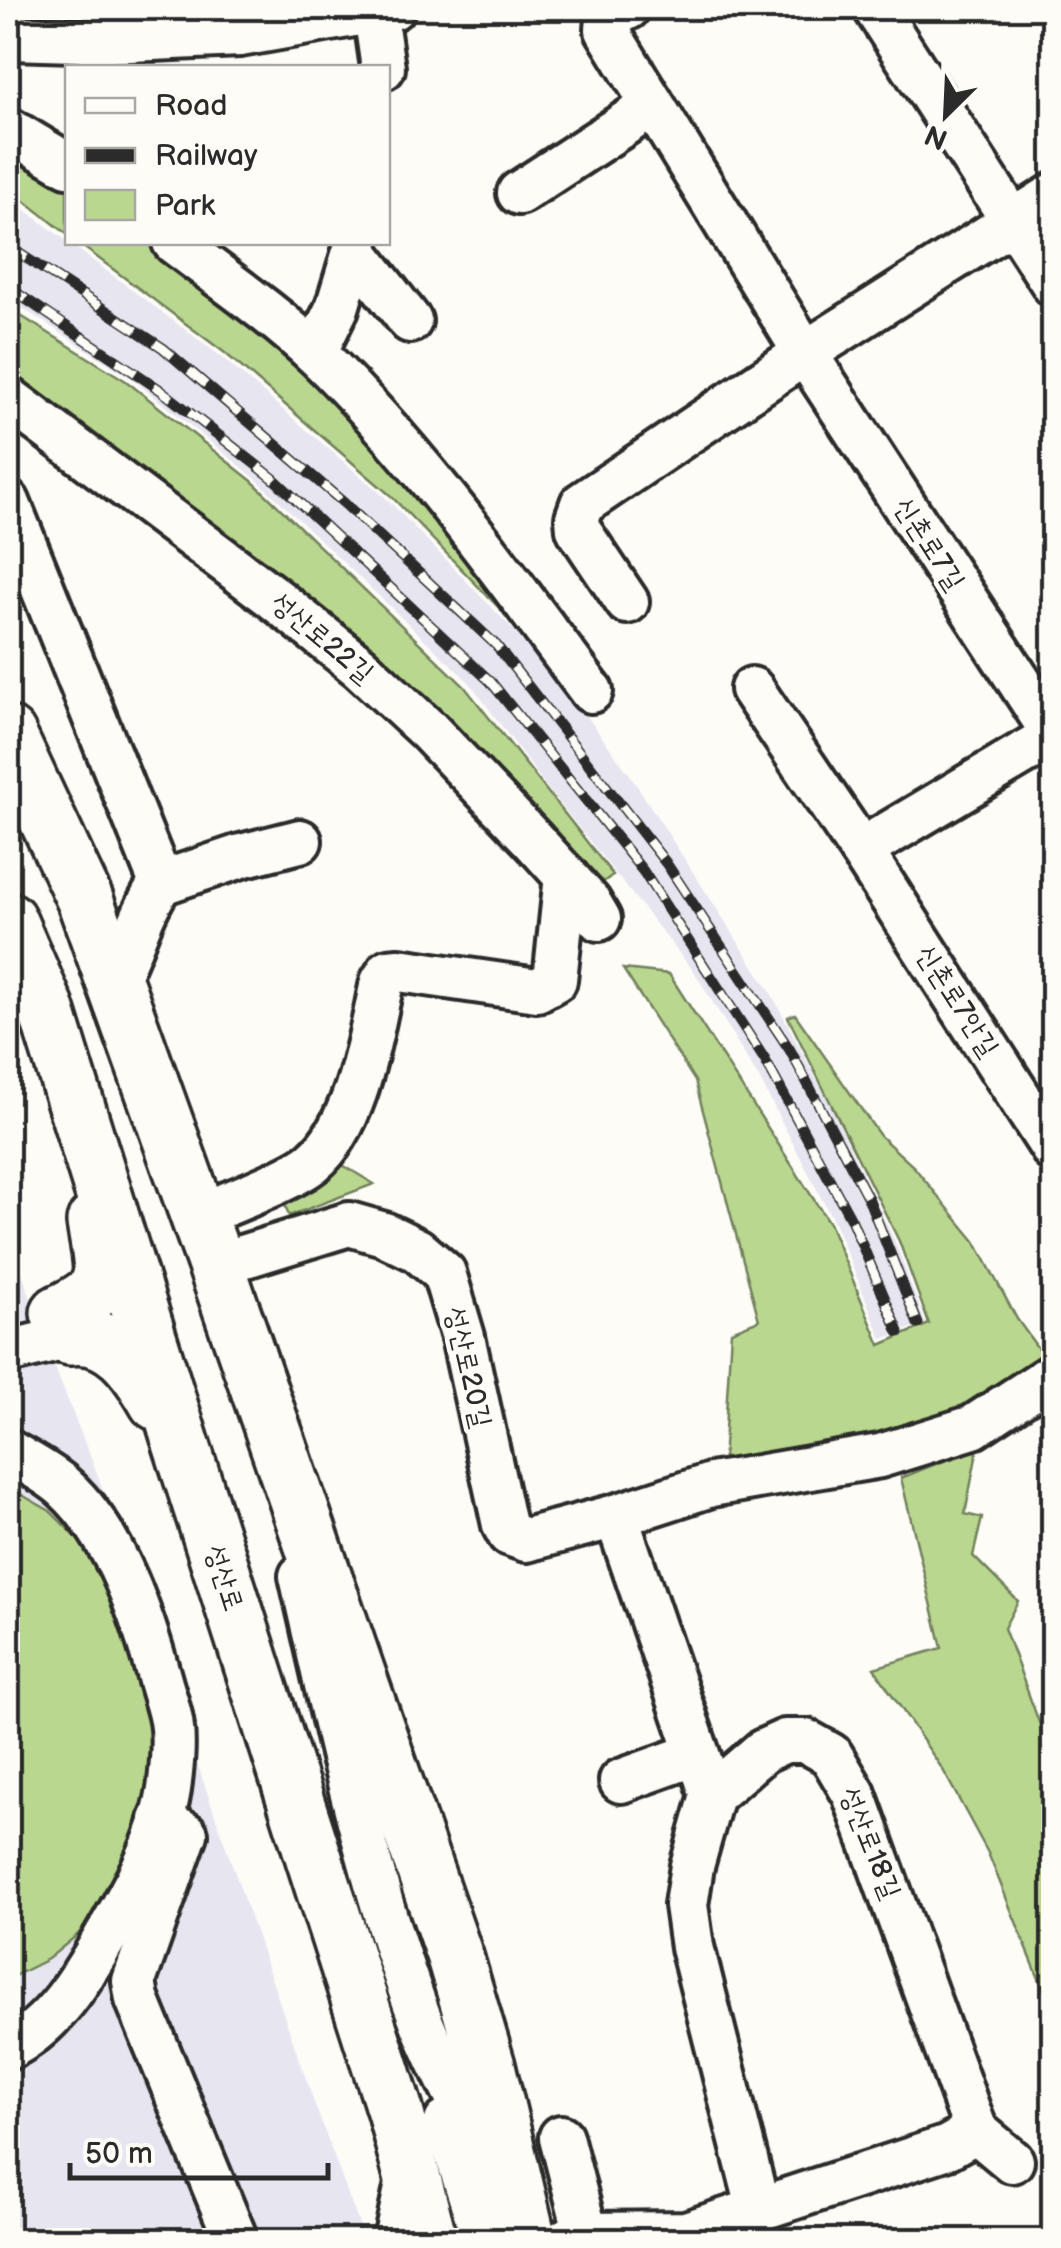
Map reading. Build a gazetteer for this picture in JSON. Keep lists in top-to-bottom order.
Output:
{
  "streets": {
    "main road": ["성산로"],
    "street": [
      "신촌로7길",
      "성산로22길",
      "신촌로7안길",
      "성산로20길",
      "성산로18길"
    ]
  },
  "legend": ["Road", "Railway", "Park"],
  "scale_bar": "50 m",
  "north": "bottom left"
}
